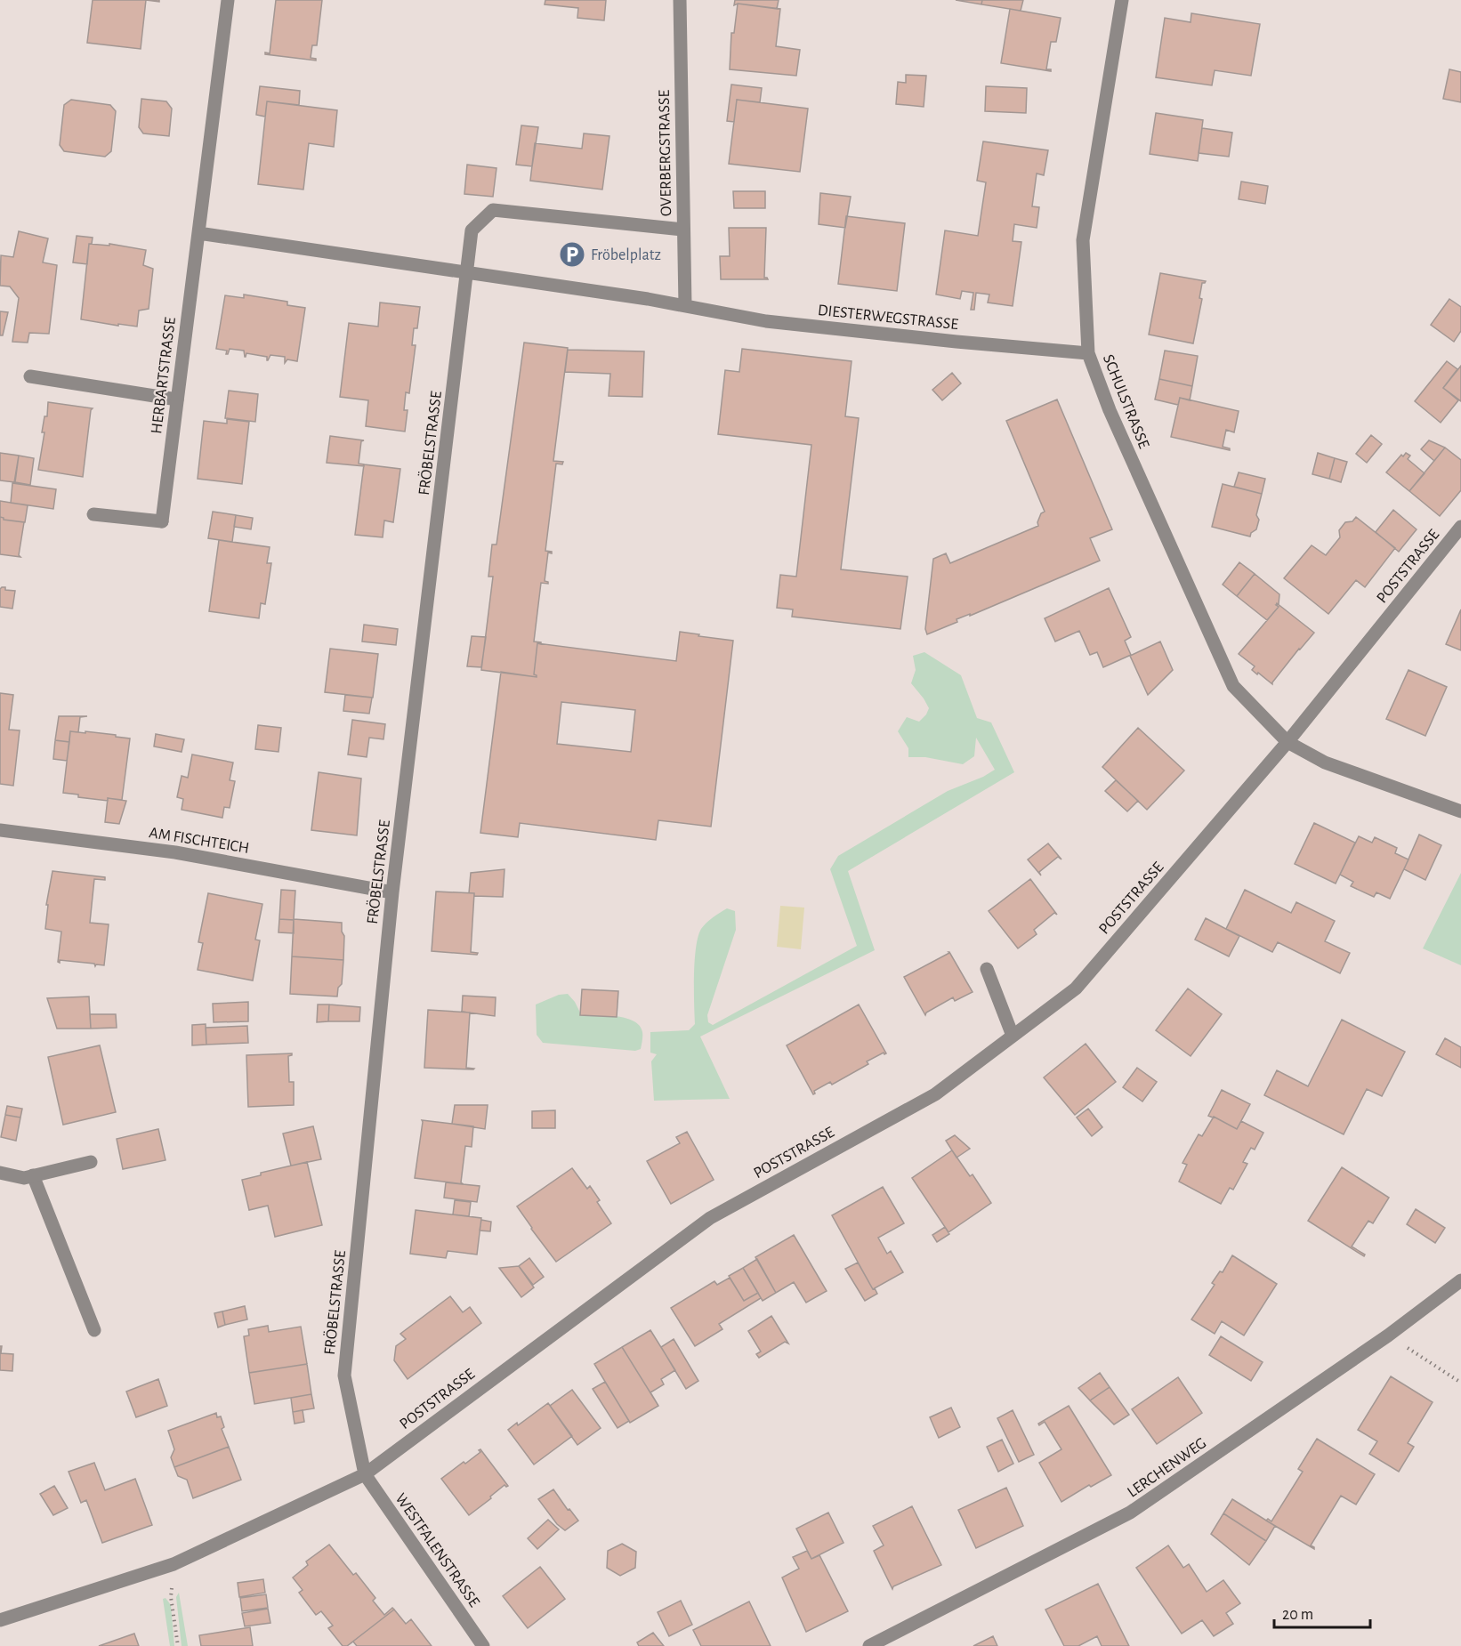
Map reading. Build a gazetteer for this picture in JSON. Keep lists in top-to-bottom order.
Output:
{
  "streets": {
    "street": [
      "OVERBERGSTRASSE",
      "DIESTERWEGSTRASSE",
      "HERBARTSTRASSE",
      "SCHULSTRASSE",
      "FRÖBELSTRASSE",
      "POSTSTRASSE",
      "AM FISCHTEICH",
      "LERCHENWEG",
      "WESTFALENSTRASSE"
    ]
  },
  "crossings": [
    ["OVERBERGSTRASSE", "DIESTERWEGSTRASSE"],
    ["DIESTERWEGSTRASSE", "SCHULSTRASSE"],
    ["SCHULSTRASSE", "POSTSTRASSE"],
    ["FRÖBELSTRASSE", "POSTSTRASSE"],
    ["FRÖBELSTRASSE", "AM FISCHTEICH"],
    ["FRÖBELSTRASSE", "WESTFALENSTRASSE"],
    ["POSTSTRASSE", "WESTFALENSTRASSE"]
  ],
  "places": {
    "parking": ["Fröbelplatz"]
  },
  "scale_bar": "20 m"
}
